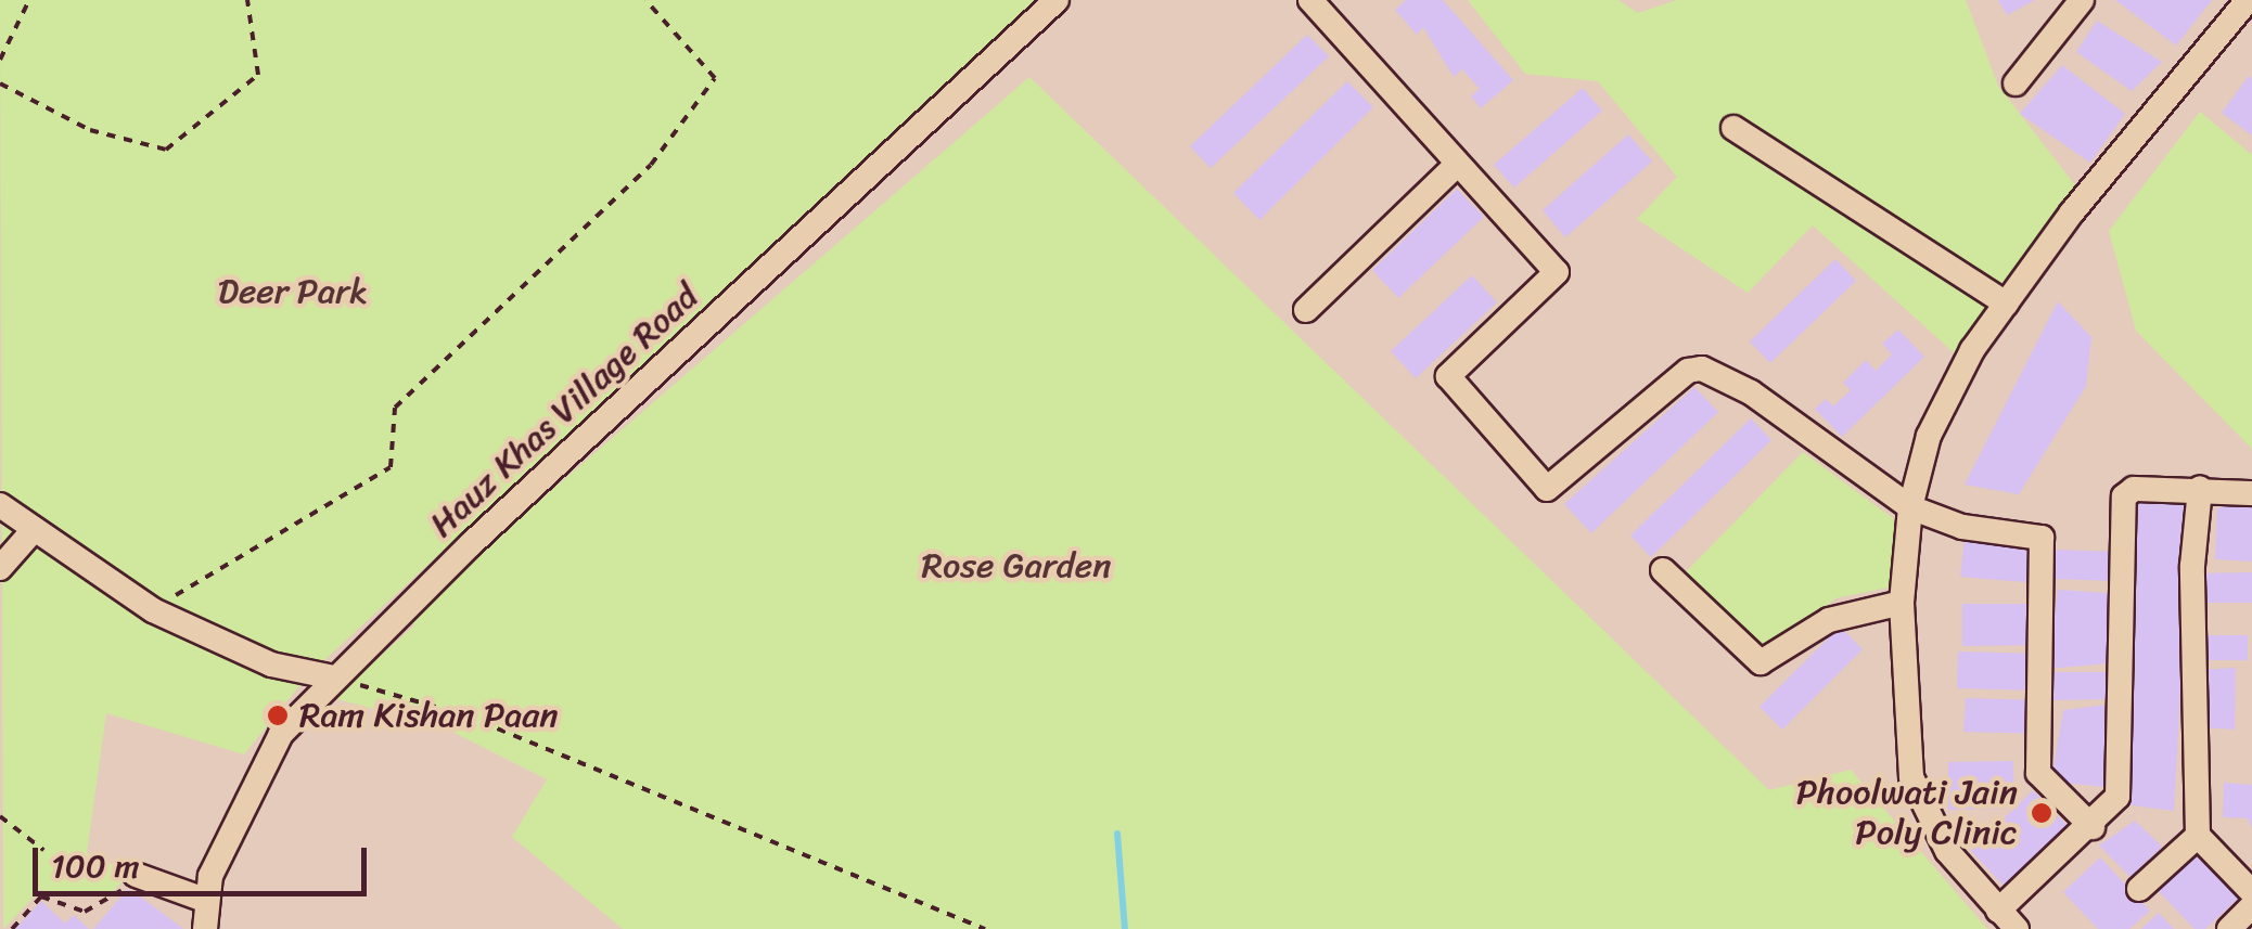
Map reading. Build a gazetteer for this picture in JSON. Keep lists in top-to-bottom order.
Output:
{
  "streets": {
    "street": ["Hauz Khas Village Road"]
  },
  "parks": ["Deer Park", "Rose Garden"],
  "places": ["Ram Kishan Paan", "Phoolwati Jain Poly Clinic"],
  "scale_bar": "100 m"
}
